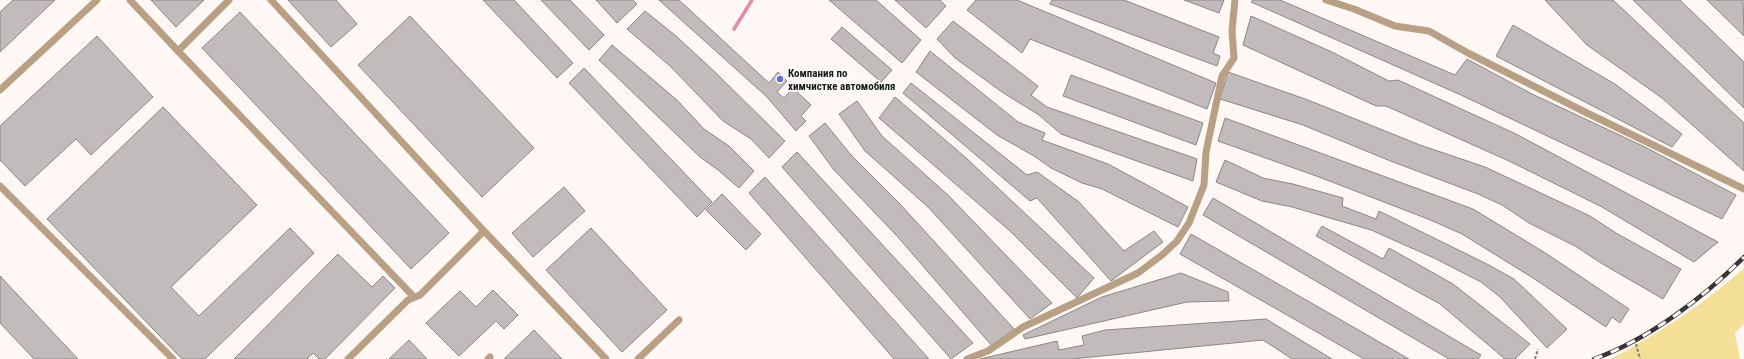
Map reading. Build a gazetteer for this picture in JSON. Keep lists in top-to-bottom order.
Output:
{
  "places": ["Компания по химчистке автомобиля"]
}
